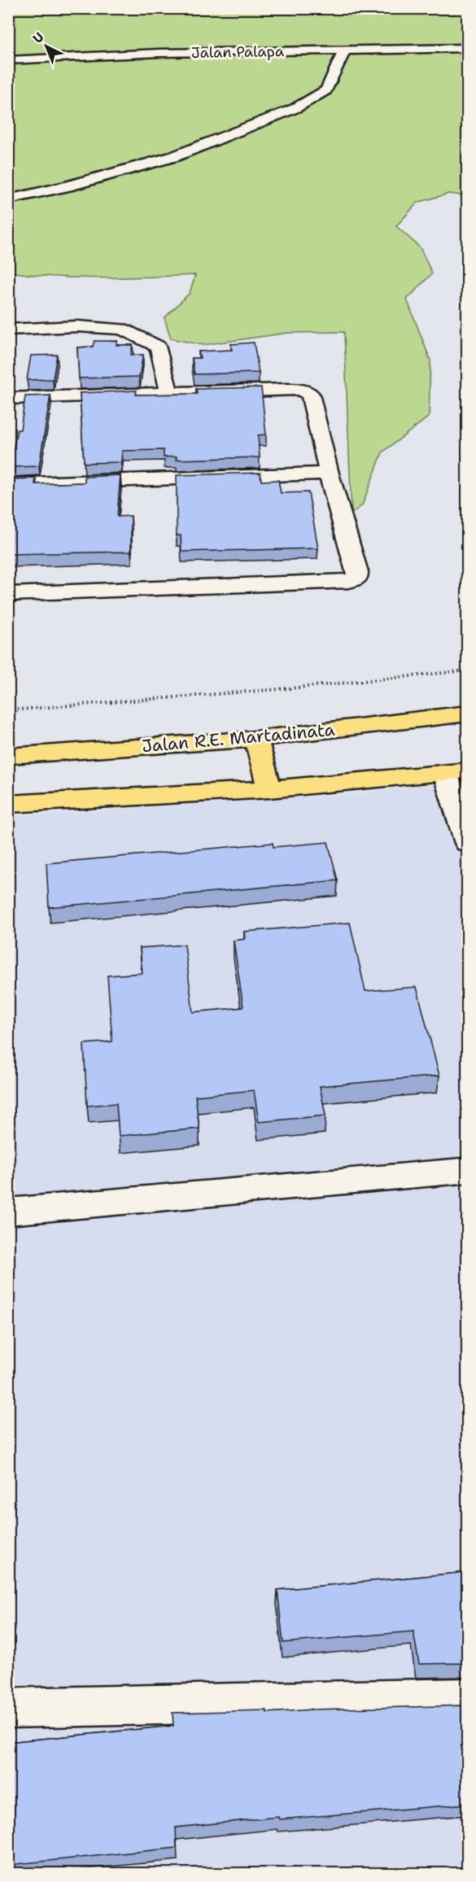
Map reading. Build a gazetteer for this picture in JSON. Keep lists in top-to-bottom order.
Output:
{
  "streets": {
    "highway": ["Jalan R.E. Martadinata"],
    "street": ["Jalan Palapa"]
  },
  "north": "top left"
}
